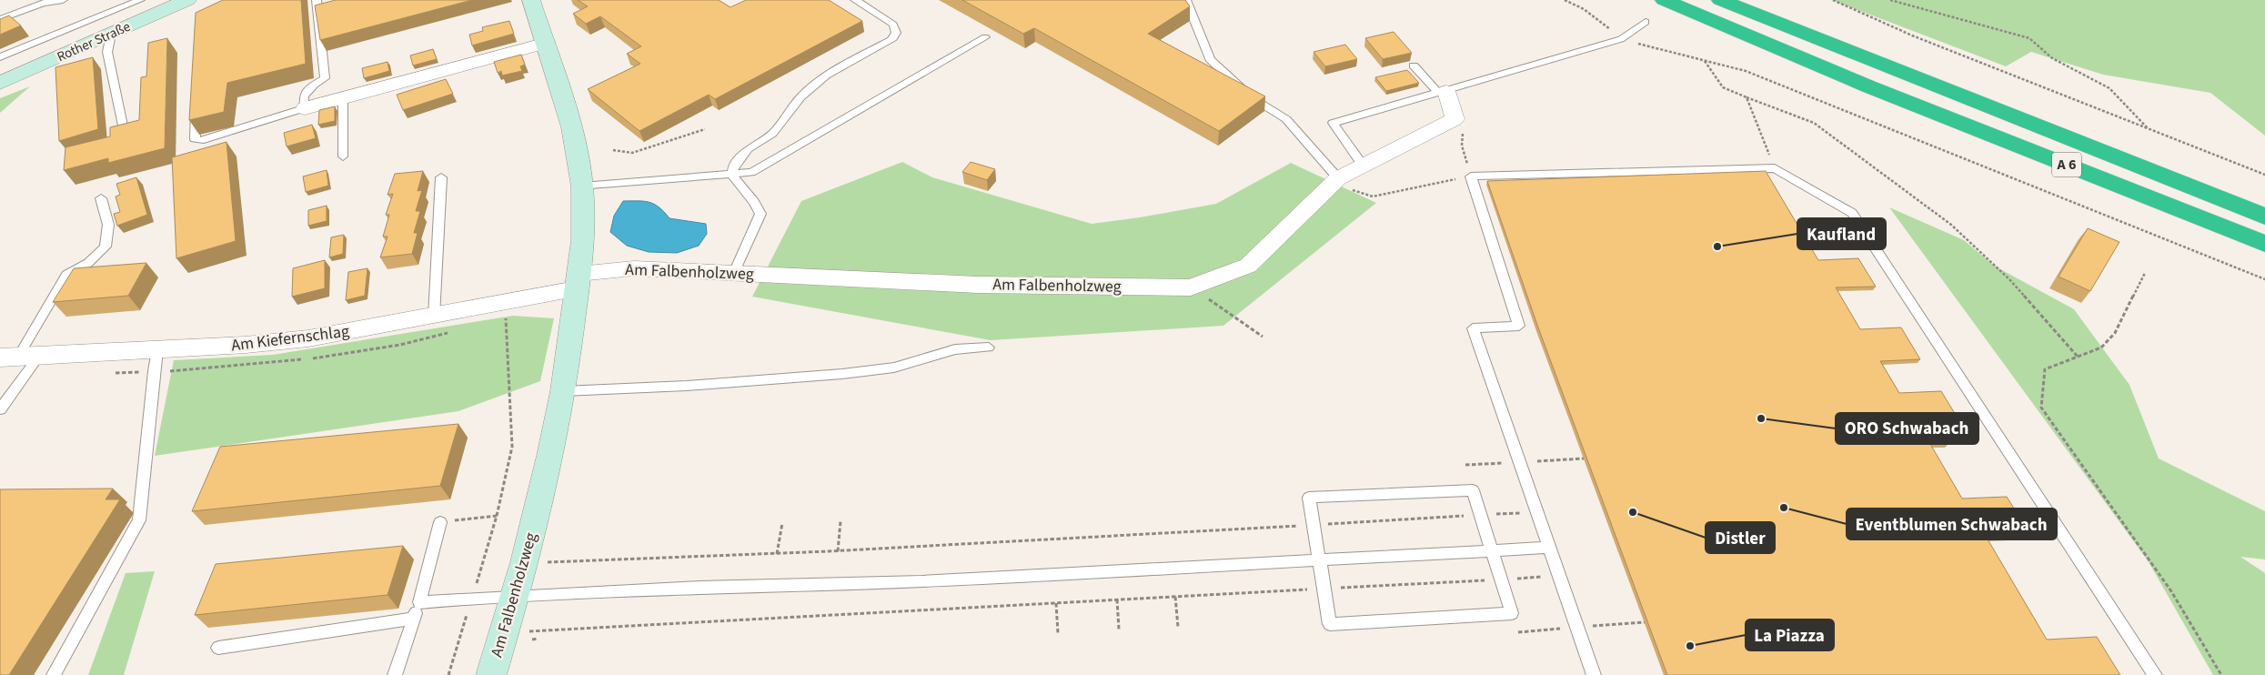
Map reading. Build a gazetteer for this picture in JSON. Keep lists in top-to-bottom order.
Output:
{
  "streets": {
    "highway": ["A 6"],
    "street": ["Rother Straße", "Am Falbenholzweg", "Am Kiefernschlag"]
  },
  "crossings": [
    ["Am Falbenholzweg", "Am Kiefernschlag"]
  ],
  "places": [
    "Kaufland",
    "ORO Schwabach",
    "Eventblumen Schwabach",
    "Distler",
    "La Piazza"
  ]
}
